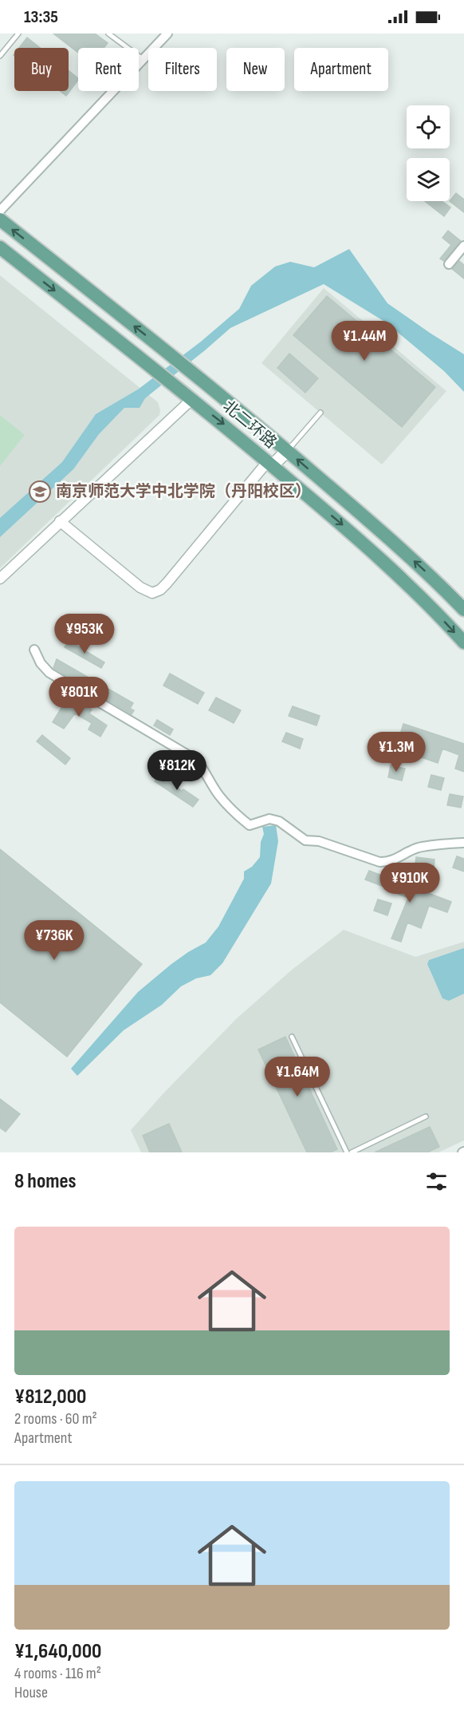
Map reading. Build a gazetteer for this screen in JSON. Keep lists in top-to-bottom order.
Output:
{
  "streets": {
    "main road": ["北二环路"]
  },
  "places": {
    "school or university": ["南京师范大学中北学院（丹阳校区）"]
  },
  "page": {
    "status": "13:35",
    "chip": [
      "Buy",
      "Rent",
      "Filters",
      "New",
      "Apartment"
    ],
    "price": [
      "¥1.44M",
      "¥953K",
      "¥801K",
      "¥1.3M",
      "¥812K",
      "¥910K",
      "¥736K",
      "¥1.64M"
    ],
    "heading": "8 homes",
    "list": [
      {
        "name": "¥812,000",
        "note": "2 rooms · 60 m² · Apartment"
      },
      {
        "name": "¥1,640,000",
        "note": "4 rooms · 116 m² · House"
      }
    ]
  }
}
